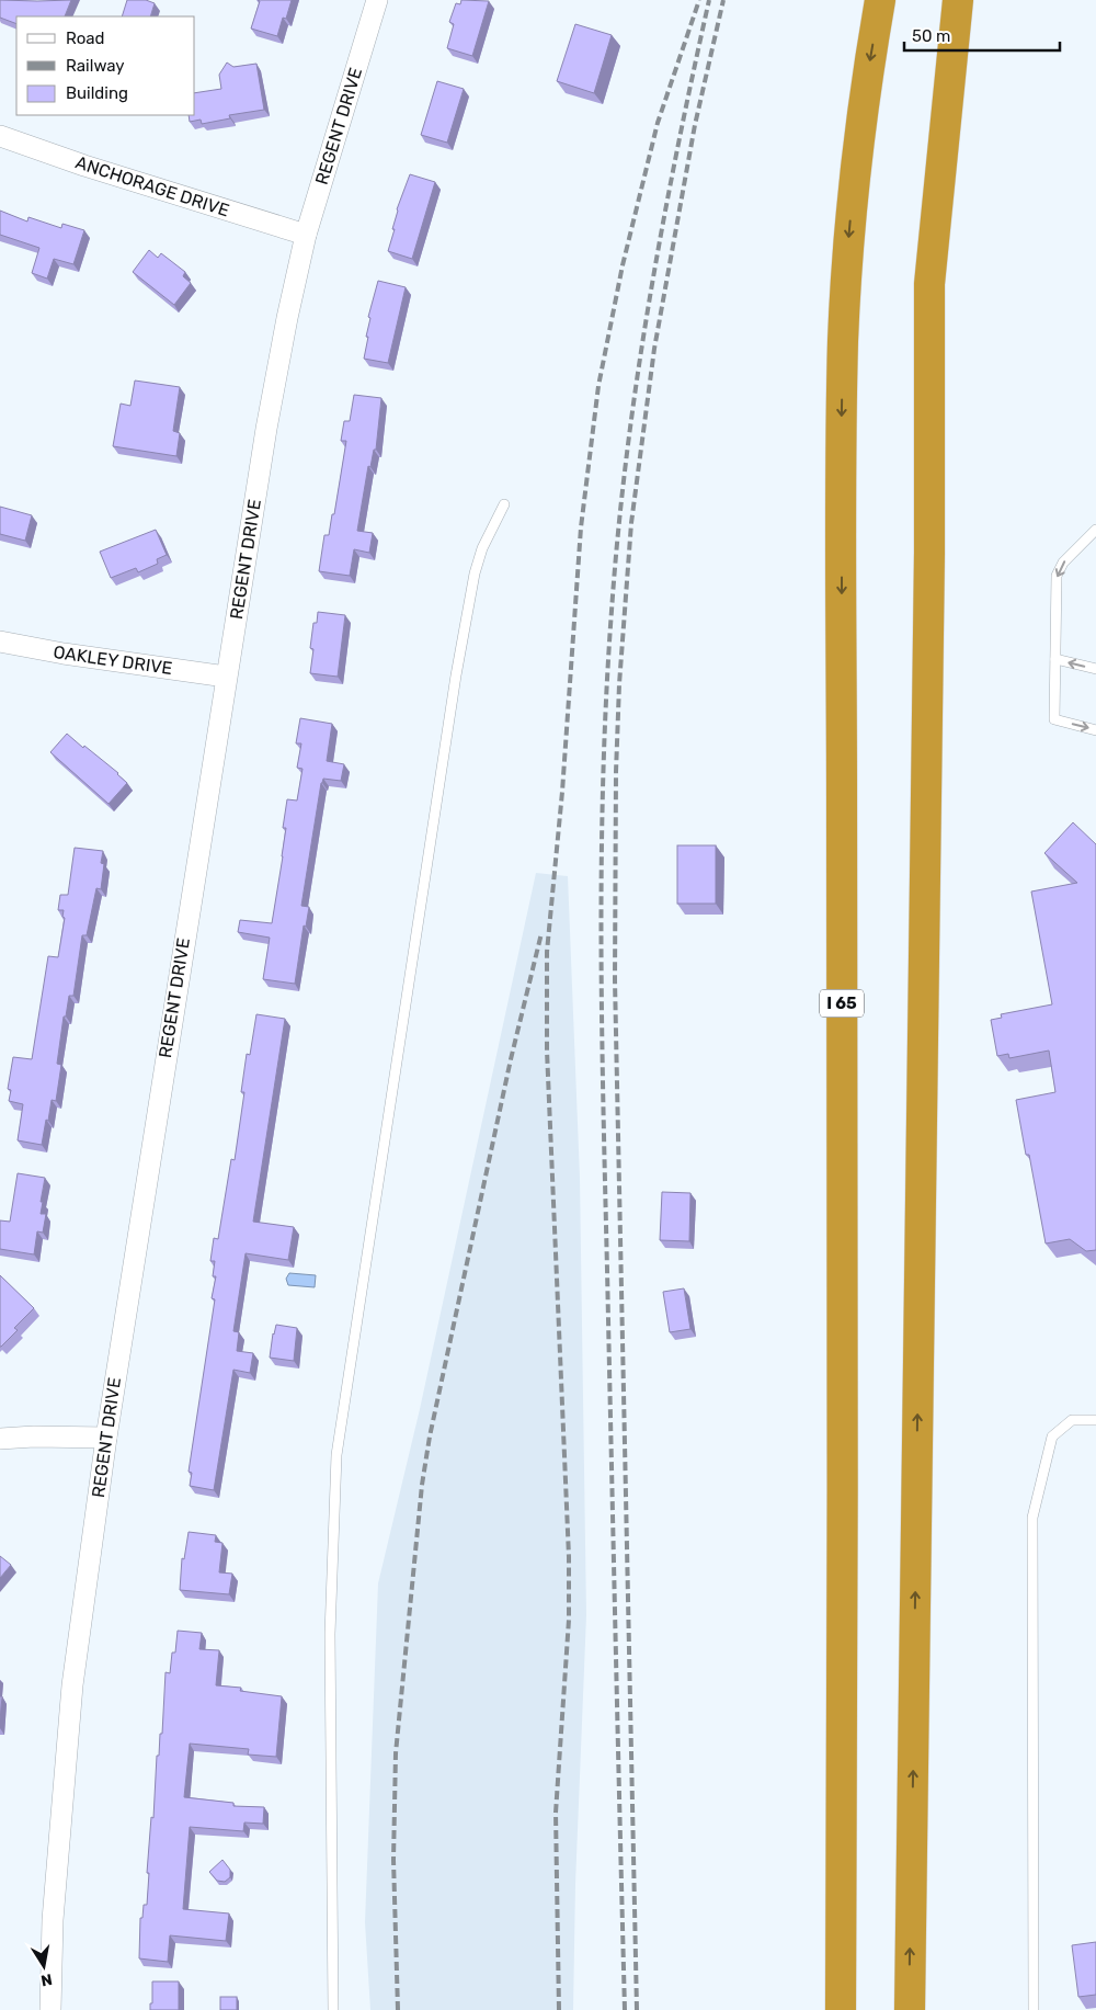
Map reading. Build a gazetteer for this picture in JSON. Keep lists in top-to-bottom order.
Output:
{
  "streets": {
    "highway": ["I 65"],
    "street": ["REGENT DRIVE", "ANCHORAGE DRIVE", "OAKLEY DRIVE"]
  },
  "crossings": [
    ["REGENT DRIVE", "ANCHORAGE DRIVE"],
    ["REGENT DRIVE", "OAKLEY DRIVE"]
  ],
  "legend": ["Road", "Railway", "Building"],
  "scale_bar": "50 m",
  "north": "bottom"
}
